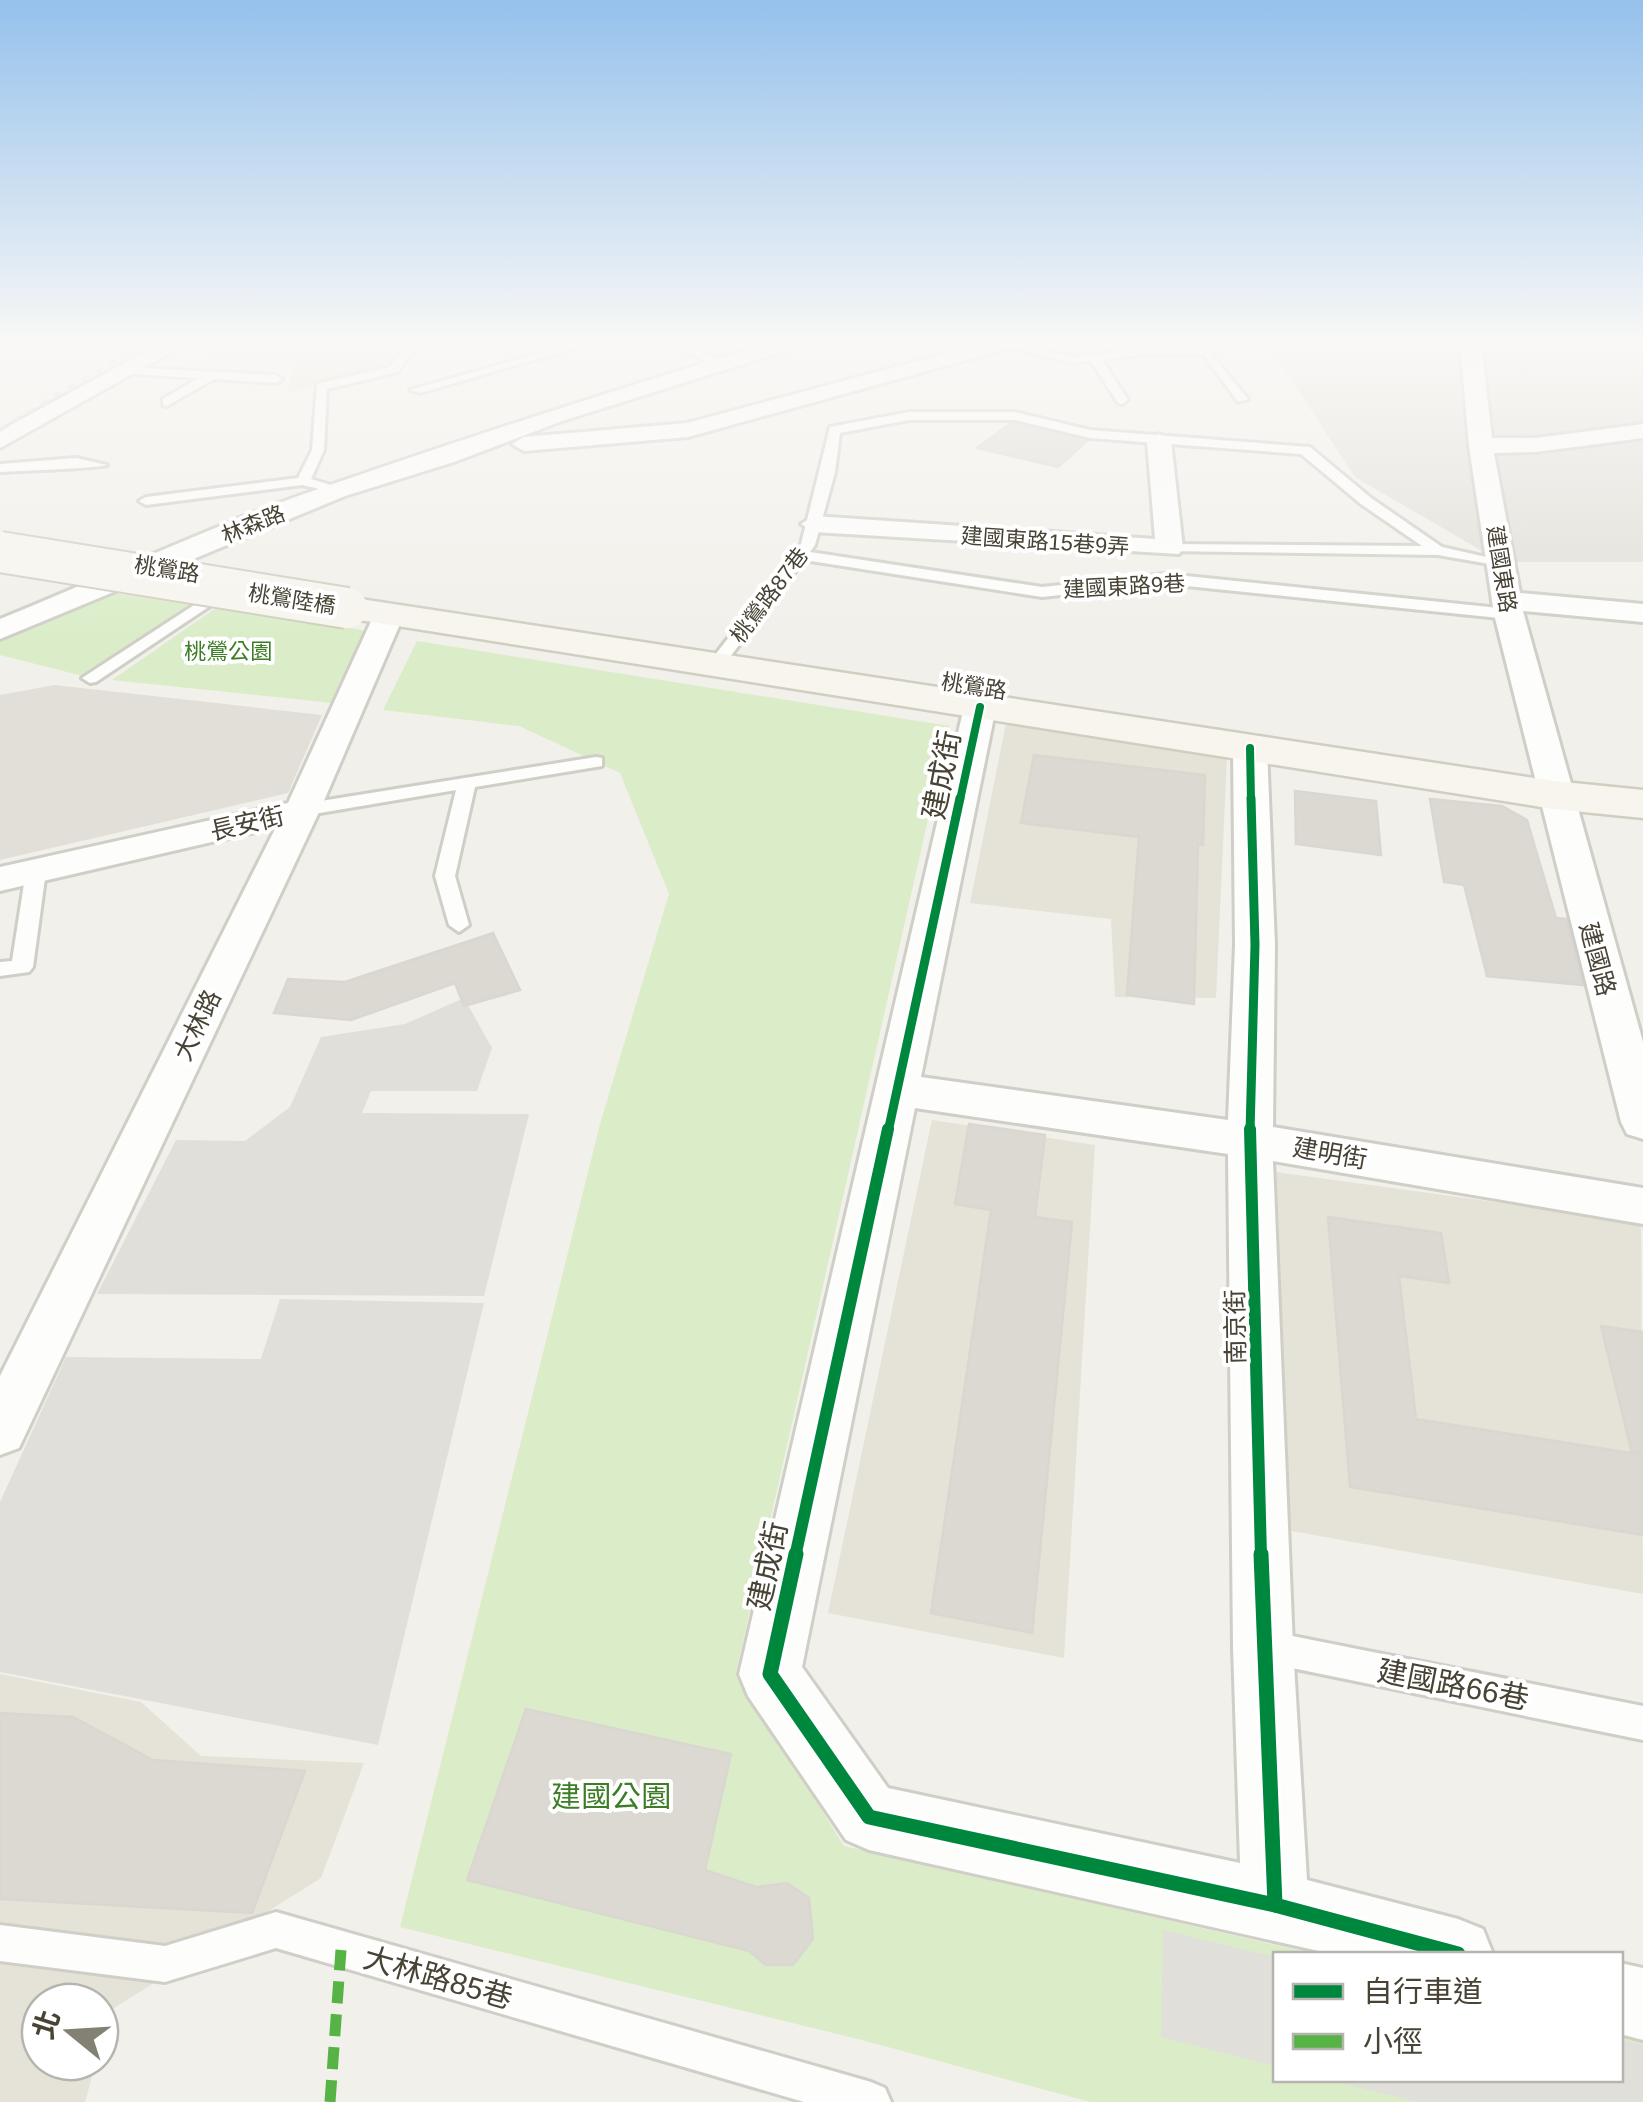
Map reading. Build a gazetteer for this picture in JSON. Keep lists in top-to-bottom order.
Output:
{
  "streets": {
    "main road": ["桃鶯路", "桃鶯陸橋"],
    "street": [
      "林森路",
      "建國東路15巷9弄",
      "建國東路",
      "建成街",
      "長安街",
      "建國路",
      "大林路",
      "建明街",
      "南京街"
    ],
    "lane": [
      "建國東路9巷",
      "桃鶯路87巷",
      "建國路66巷",
      "大林路85巷"
    ]
  },
  "crossings": [
    ["林森路", "桃鶯路"],
    ["建國東路15巷9弄", "桃鶯路87巷"],
    ["桃鶯路", "建國東路"],
    ["桃鶯路", "桃鶯路87巷"],
    ["桃鶯路", "桃鶯陸橋"],
    ["桃鶯路", "建成街"],
    ["桃鶯路", "建國路"],
    ["桃鶯路", "大林路"],
    ["桃鶯路", "南京街"],
    ["建國東路", "建國東路9巷"],
    ["建國東路", "建國路"],
    ["建國東路9巷", "桃鶯路87巷"],
    ["建成街", "建明街"],
    ["建成街", "南京街"],
    ["長安街", "大林路"],
    ["建明街", "南京街"],
    ["南京街", "建國路66巷"]
  ],
  "parks": ["桃鶯公園", "建國公園"],
  "legend": ["自行車道", "小徑"],
  "north": "left"
}
